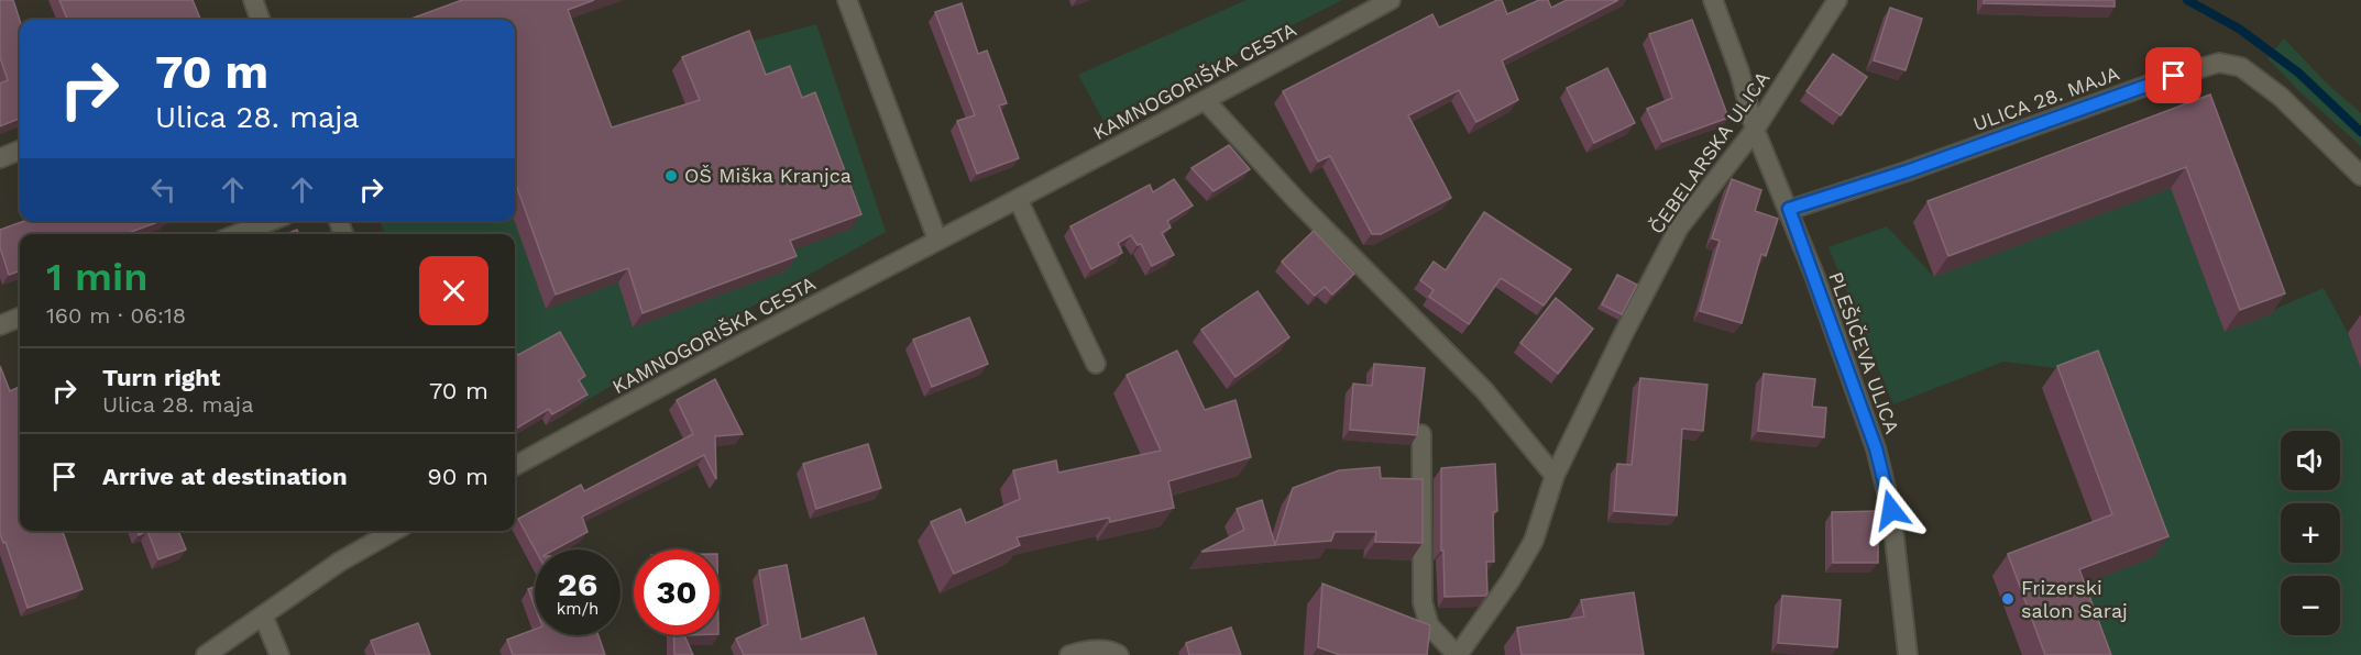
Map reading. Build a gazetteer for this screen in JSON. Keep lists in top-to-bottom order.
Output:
{
  "streets": {
    "street": [
      "KAMNOGORIŠKA CESTA",
      "ULICA 28. MAJA",
      "ČEBELARSKA ULICA",
      "PLEŠIČEVA ULICA"
    ]
  },
  "crossings": [
    ["ULICA 28. MAJA", "PLEŠIČEVA ULICA"],
    ["ČEBELARSKA ULICA", "PLEŠIČEVA ULICA"]
  ],
  "places": ["OŠ Miška Kranjca", "Frizerski salon Saraj"],
  "page": {
    "turn": ["70 m", "Ulica 28. maja"],
    "heading": ["1 min", "160 m · 06:18"],
    "list": [
      {
        "name": "Turn right",
        "note": "Ulica 28. maja",
        "value": "70 m"
      },
      {
        "name": "Arrive at destination",
        "value": "90 m"
      }
    ],
    "map_buttons": ["+", "−"],
    "speed": "26 km/h",
    "limit": "30"
  }
}
